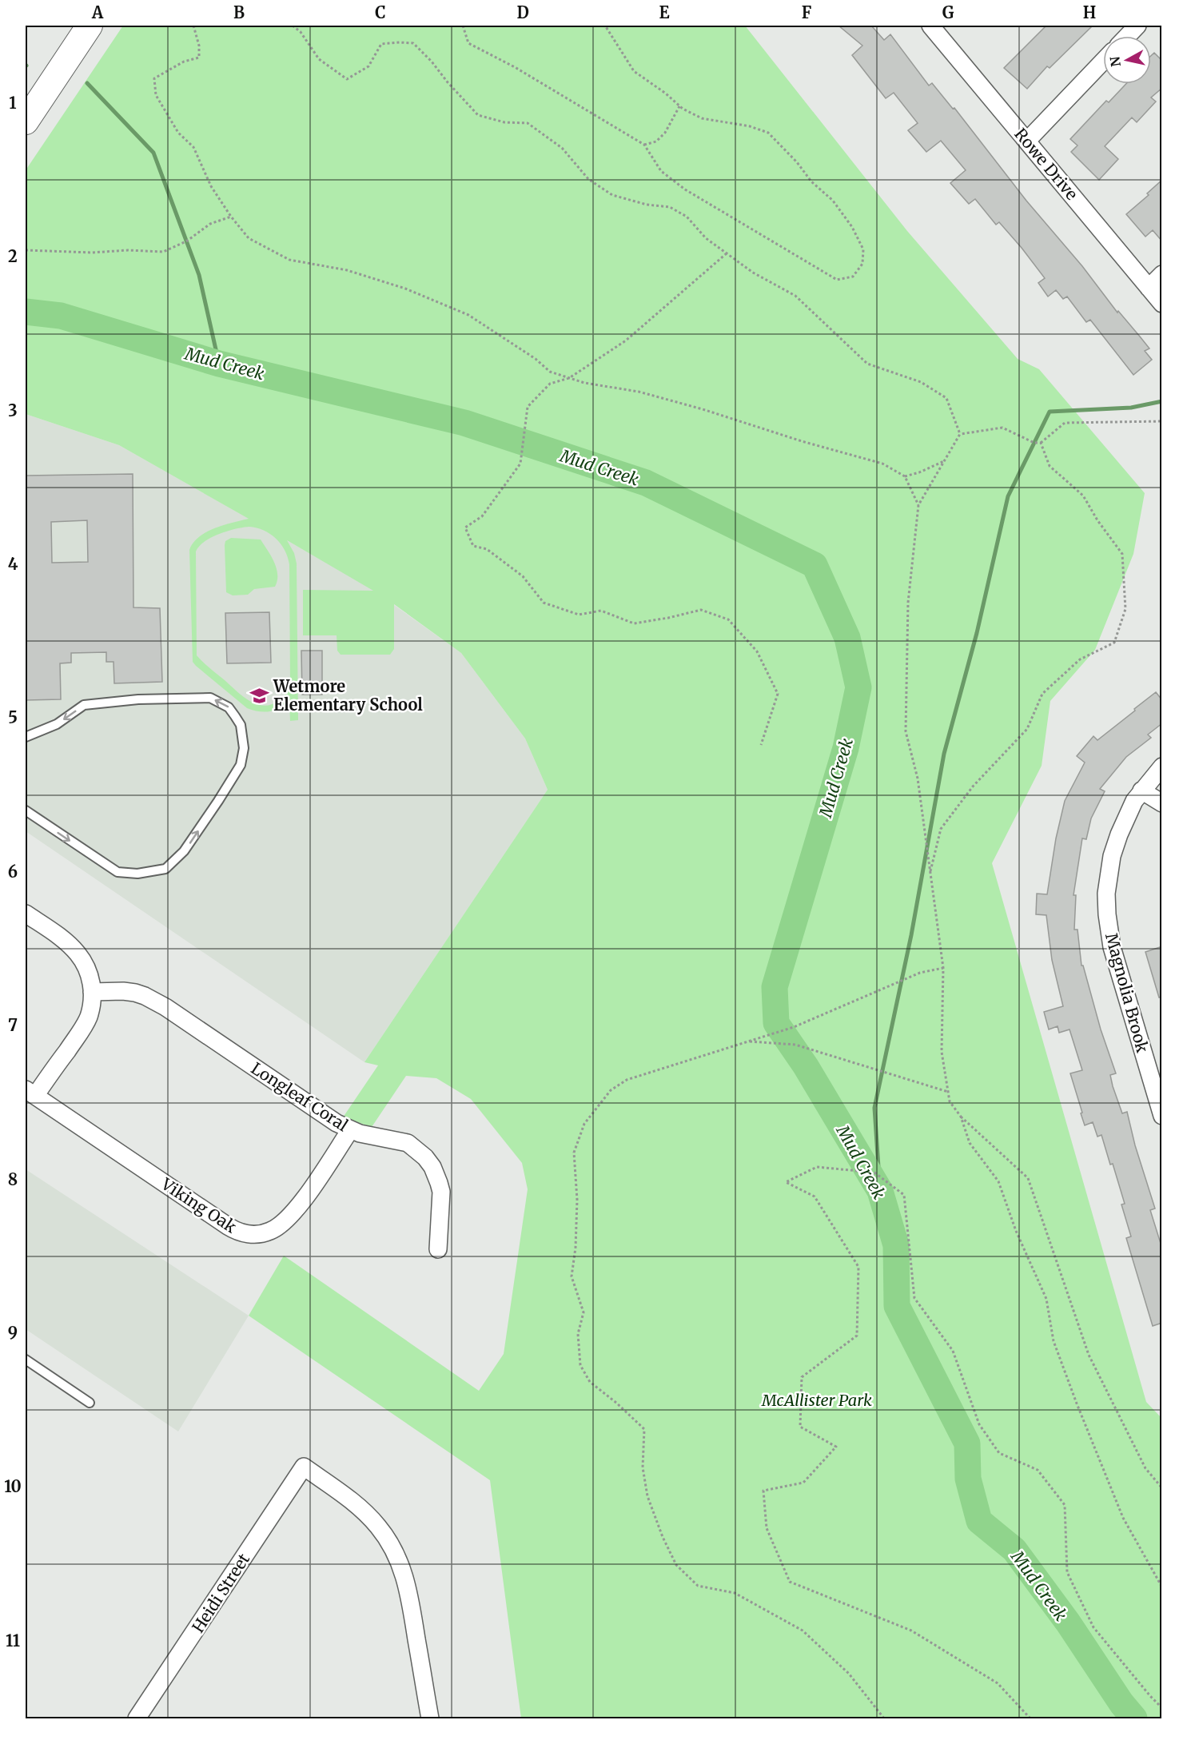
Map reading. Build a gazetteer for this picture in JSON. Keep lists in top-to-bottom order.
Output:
{
  "streets": {
    "street": [
      "Rowe Drive",
      "Magnolia Brook",
      "Longleaf Coral",
      "Viking Oak",
      "Heidi Street"
    ]
  },
  "crossings": [
    ["Longleaf Coral", "Viking Oak"]
  ],
  "water": ["Mud Creek"],
  "parks": ["McAllister Park"],
  "places": {
    "school or university": ["Wetmore Elementary School"]
  },
  "north": "left",
  "grid": {
    "columns": [
      "A",
      "B",
      "C",
      "D",
      "E",
      "F",
      "G",
      "H"
    ],
    "rows": [
      "1",
      "2",
      "3",
      "4",
      "5",
      "6",
      "7",
      "8",
      "9",
      "10",
      "11"
    ]
  }
}
